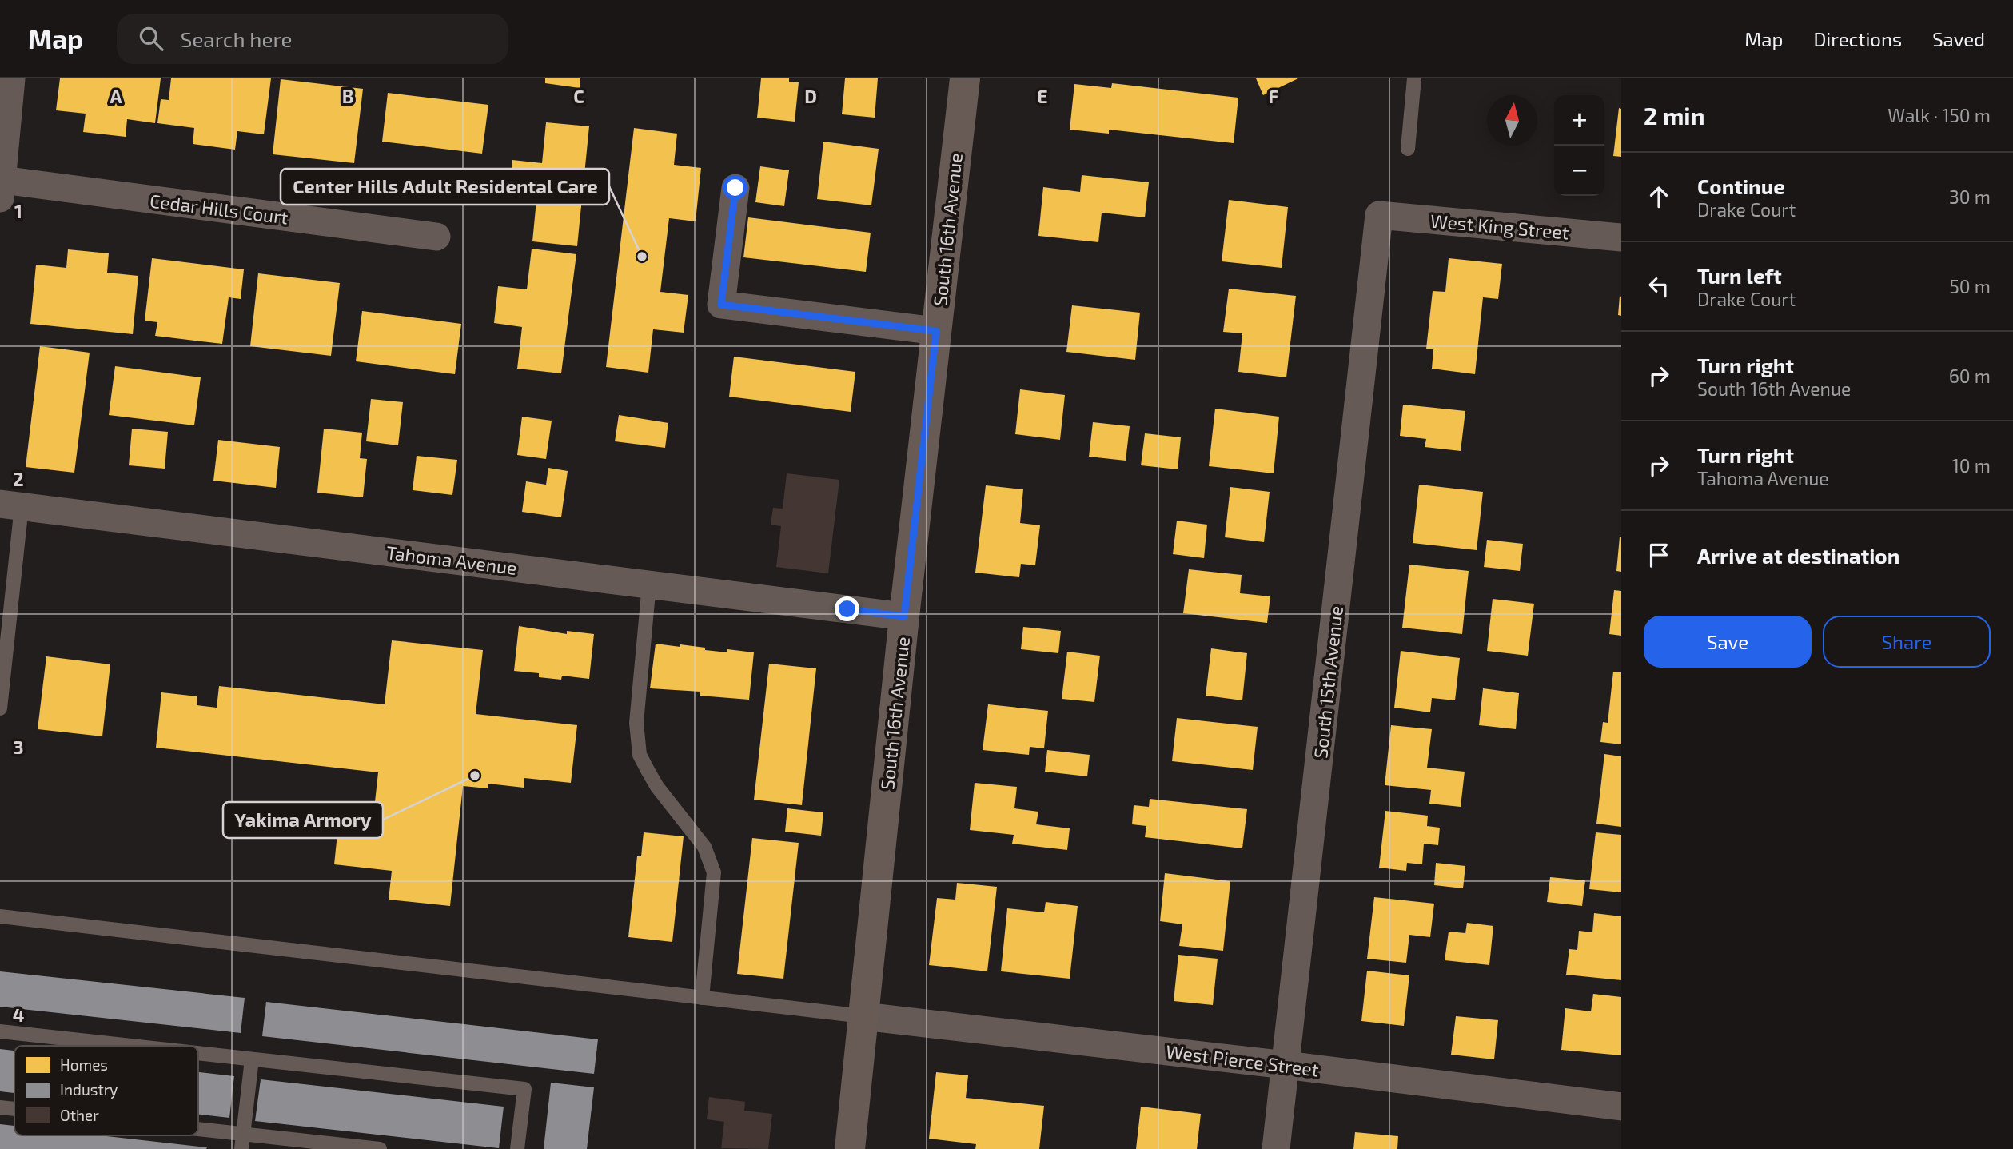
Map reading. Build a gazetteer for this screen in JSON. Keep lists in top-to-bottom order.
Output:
{
  "streets": {
    "main road": ["South 16th Avenue"],
    "street": [
      "Cedar Hills Court",
      "West King Street",
      "Tahoma Avenue",
      "South 15th Avenue",
      "West Pierce Street"
    ]
  },
  "crossings": [
    ["West King Street", "South 15th Avenue"],
    ["South 16th Avenue", "Tahoma Avenue"],
    ["South 16th Avenue", "West Pierce Street"],
    ["South 15th Avenue", "West Pierce Street"]
  ],
  "places": ["Center Hills Adult Residental Care", "Yakima Armory"],
  "legend": ["Homes", "Industry", "Other"],
  "north": "top",
  "page": {
    "header": "Map",
    "search": "Search here",
    "nav": ["Map", "Directions", "Saved"],
    "heading": ["2 min", "Walk · 150 m"],
    "map_buttons": ["+", "−"],
    "list": [
      ["Continue", "Drake Court", "30 m"],
      ["Turn left", "Drake Court", "50 m"],
      ["Turn right", "South 16th Avenue", "60 m"],
      ["Turn right", "Tahoma Avenue", "10 m"],
      "Arrive at destination"
    ],
    "buttons": ["Save", "Share"]
  },
  "grid": {
    "columns": [
      "A",
      "B",
      "C",
      "D",
      "E",
      "F"
    ],
    "rows": [
      "1",
      "2",
      "3",
      "4"
    ]
  }
}
